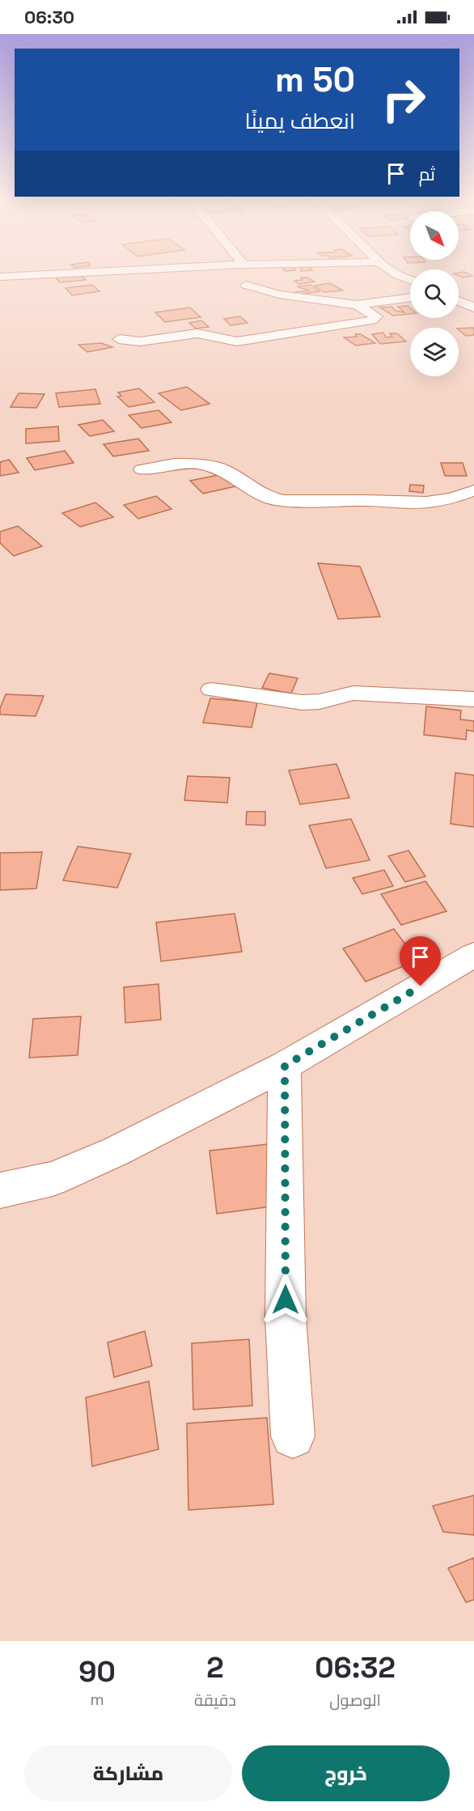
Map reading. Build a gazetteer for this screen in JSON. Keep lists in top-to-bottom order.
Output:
{
  "north": "bottom right",
  "page": {
    "status": "06:30",
    "turn": ["50 m", "انعطف يمينًا"],
    "then": "ثم",
    "eta": [
      "06:32",
      "الوصول",
      "2",
      "دقيقة",
      "90",
      "m"
    ],
    "buttons": ["خروج", "مشاركة"]
  }
}
